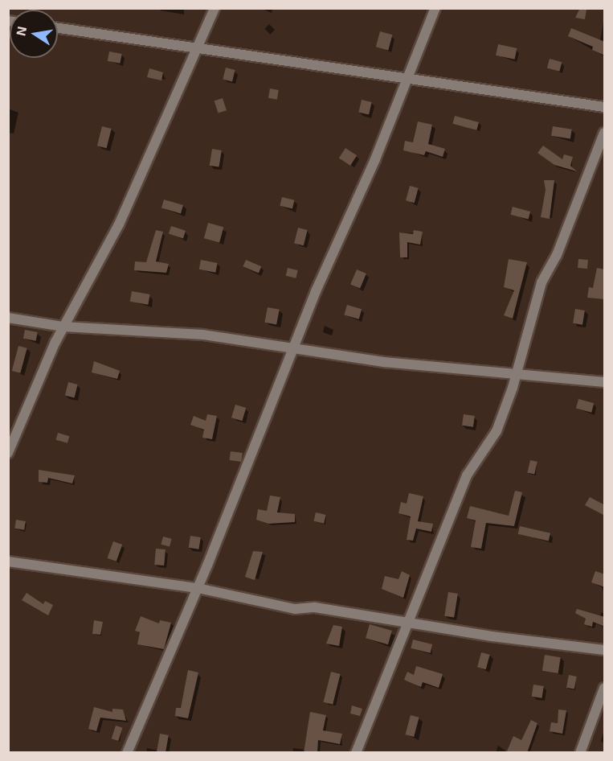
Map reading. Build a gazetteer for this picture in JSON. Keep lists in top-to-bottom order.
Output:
{
  "north": "left"
}
